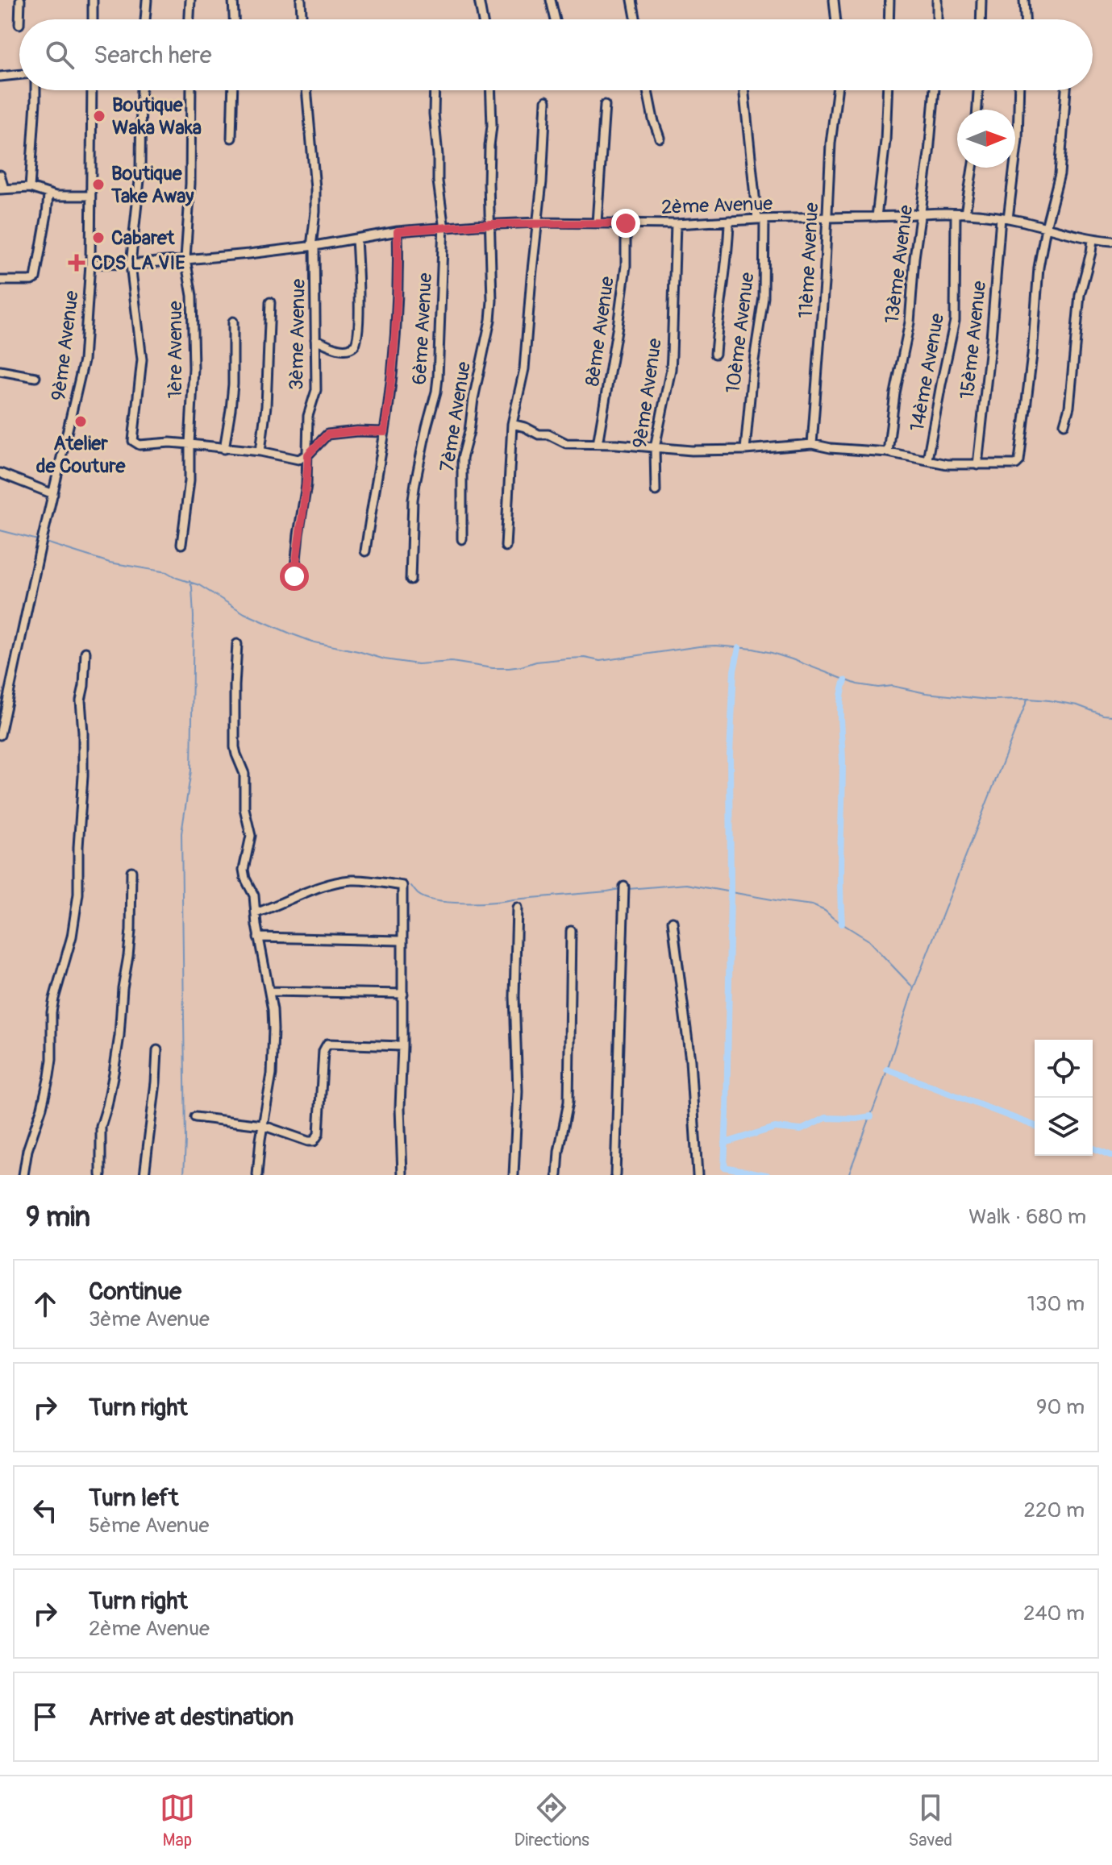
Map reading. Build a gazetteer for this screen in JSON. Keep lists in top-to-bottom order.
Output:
{
  "streets": {
    "street": [
      "2ème Avenue",
      "11ème Avenue",
      "13ème Avenue",
      "6ème Avenue",
      "8ème Avenue",
      "10ème Avenue",
      "3ème Avenue",
      "15ème Avenue",
      "9ème Avenue",
      "1ère Avenue",
      "14ème Avenue",
      "7ème Avenue"
    ]
  },
  "crossings": [
    ["2ème Avenue", "11ème Avenue"],
    ["2ème Avenue", "13ème Avenue"],
    ["2ème Avenue", "6ème Avenue"],
    ["2ème Avenue", "8ème Avenue"],
    ["2ème Avenue", "10ème Avenue"],
    ["2ème Avenue", "3ème Avenue"],
    ["2ème Avenue", "15ème Avenue"],
    ["2ème Avenue", "9ème Avenue"],
    ["2ème Avenue", "1ère Avenue"],
    ["2ème Avenue", "14ème Avenue"],
    ["2ème Avenue", "7ème Avenue"]
  ],
  "places": {
    "other": [
      "Boutique Waka Waka",
      "Boutique Take Away",
      "Cabaret",
      "Atelier de Couture"
    ],
    "health": ["CDS LA VIE"]
  },
  "north": "right",
  "page": {
    "search": "Search here",
    "heading": ["9 min", "Walk · 680 m"],
    "list": [
      ["Continue", "3ème Avenue", "130 m"],
      ["Turn right", "90 m"],
      ["Turn left", "5ème Avenue", "220 m"],
      ["Turn right", "2ème Avenue", "240 m"],
      "Arrive at destination"
    ],
    "nav": ["Map", "Directions", "Saved"]
  }
}
